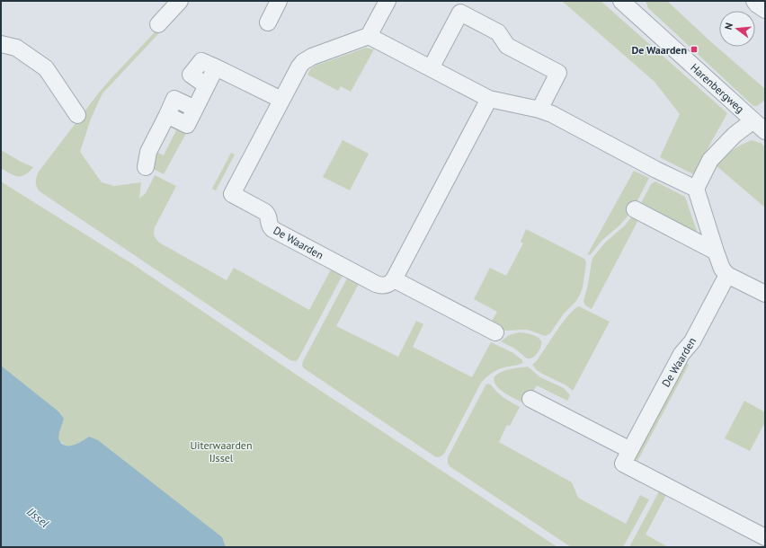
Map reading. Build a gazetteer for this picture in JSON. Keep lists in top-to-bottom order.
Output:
{
  "streets": {
    "street": ["Harenbergweg", "De Waarden"]
  },
  "water": ["IJssel"],
  "parks": ["Uiterwaarden IJssel"],
  "places": {
    "transit": ["De Waarden"]
  },
  "north": "left"
}
